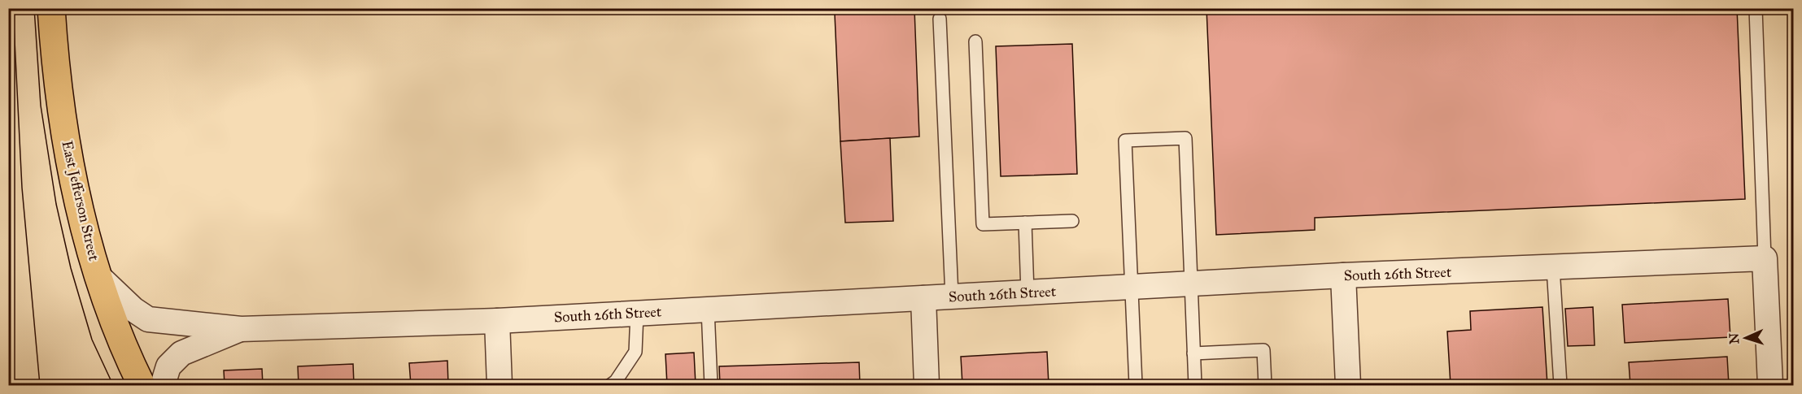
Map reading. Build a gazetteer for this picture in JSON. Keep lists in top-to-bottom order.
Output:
{
  "streets": {
    "main road": ["East Jefferson Street"],
    "street": ["South 26th Street"]
  },
  "crossings": [
    ["East Jefferson Street", "South 26th Street"]
  ],
  "north": "left"
}
